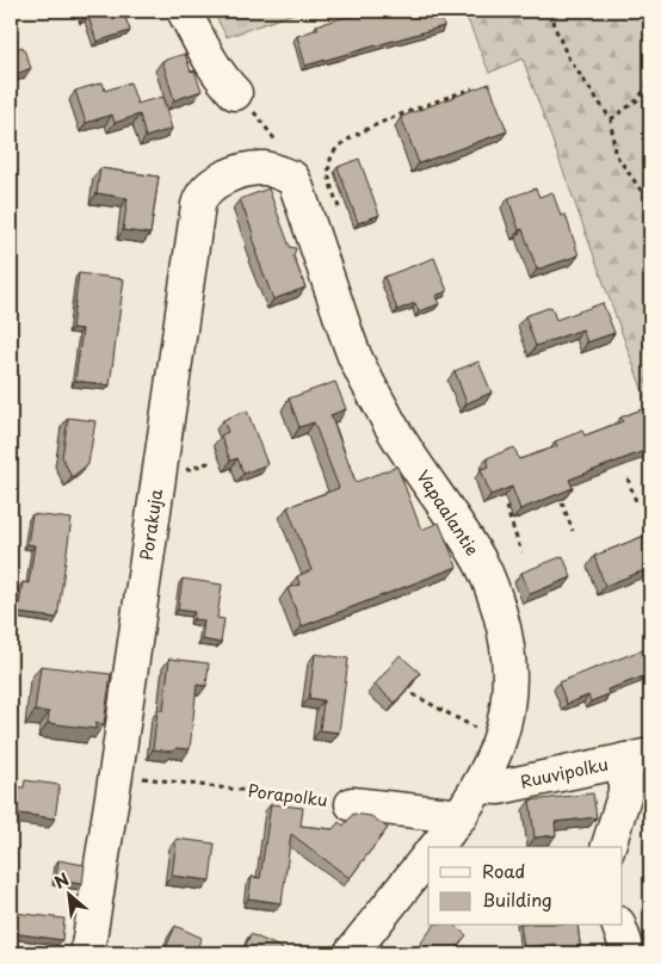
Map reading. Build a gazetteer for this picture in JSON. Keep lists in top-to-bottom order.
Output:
{
  "streets": {
    "street": ["Vapaalantie", "Porakuja", "Ruuvipolku"],
    "path": ["Porapolku"]
  },
  "crossings": [
    ["Vapaalantie", "Porakuja"],
    ["Vapaalantie", "Ruuvipolku"],
    ["Porakuja", "Porapolku"]
  ],
  "legend": ["Road", "Building"],
  "north": "top left"
}
